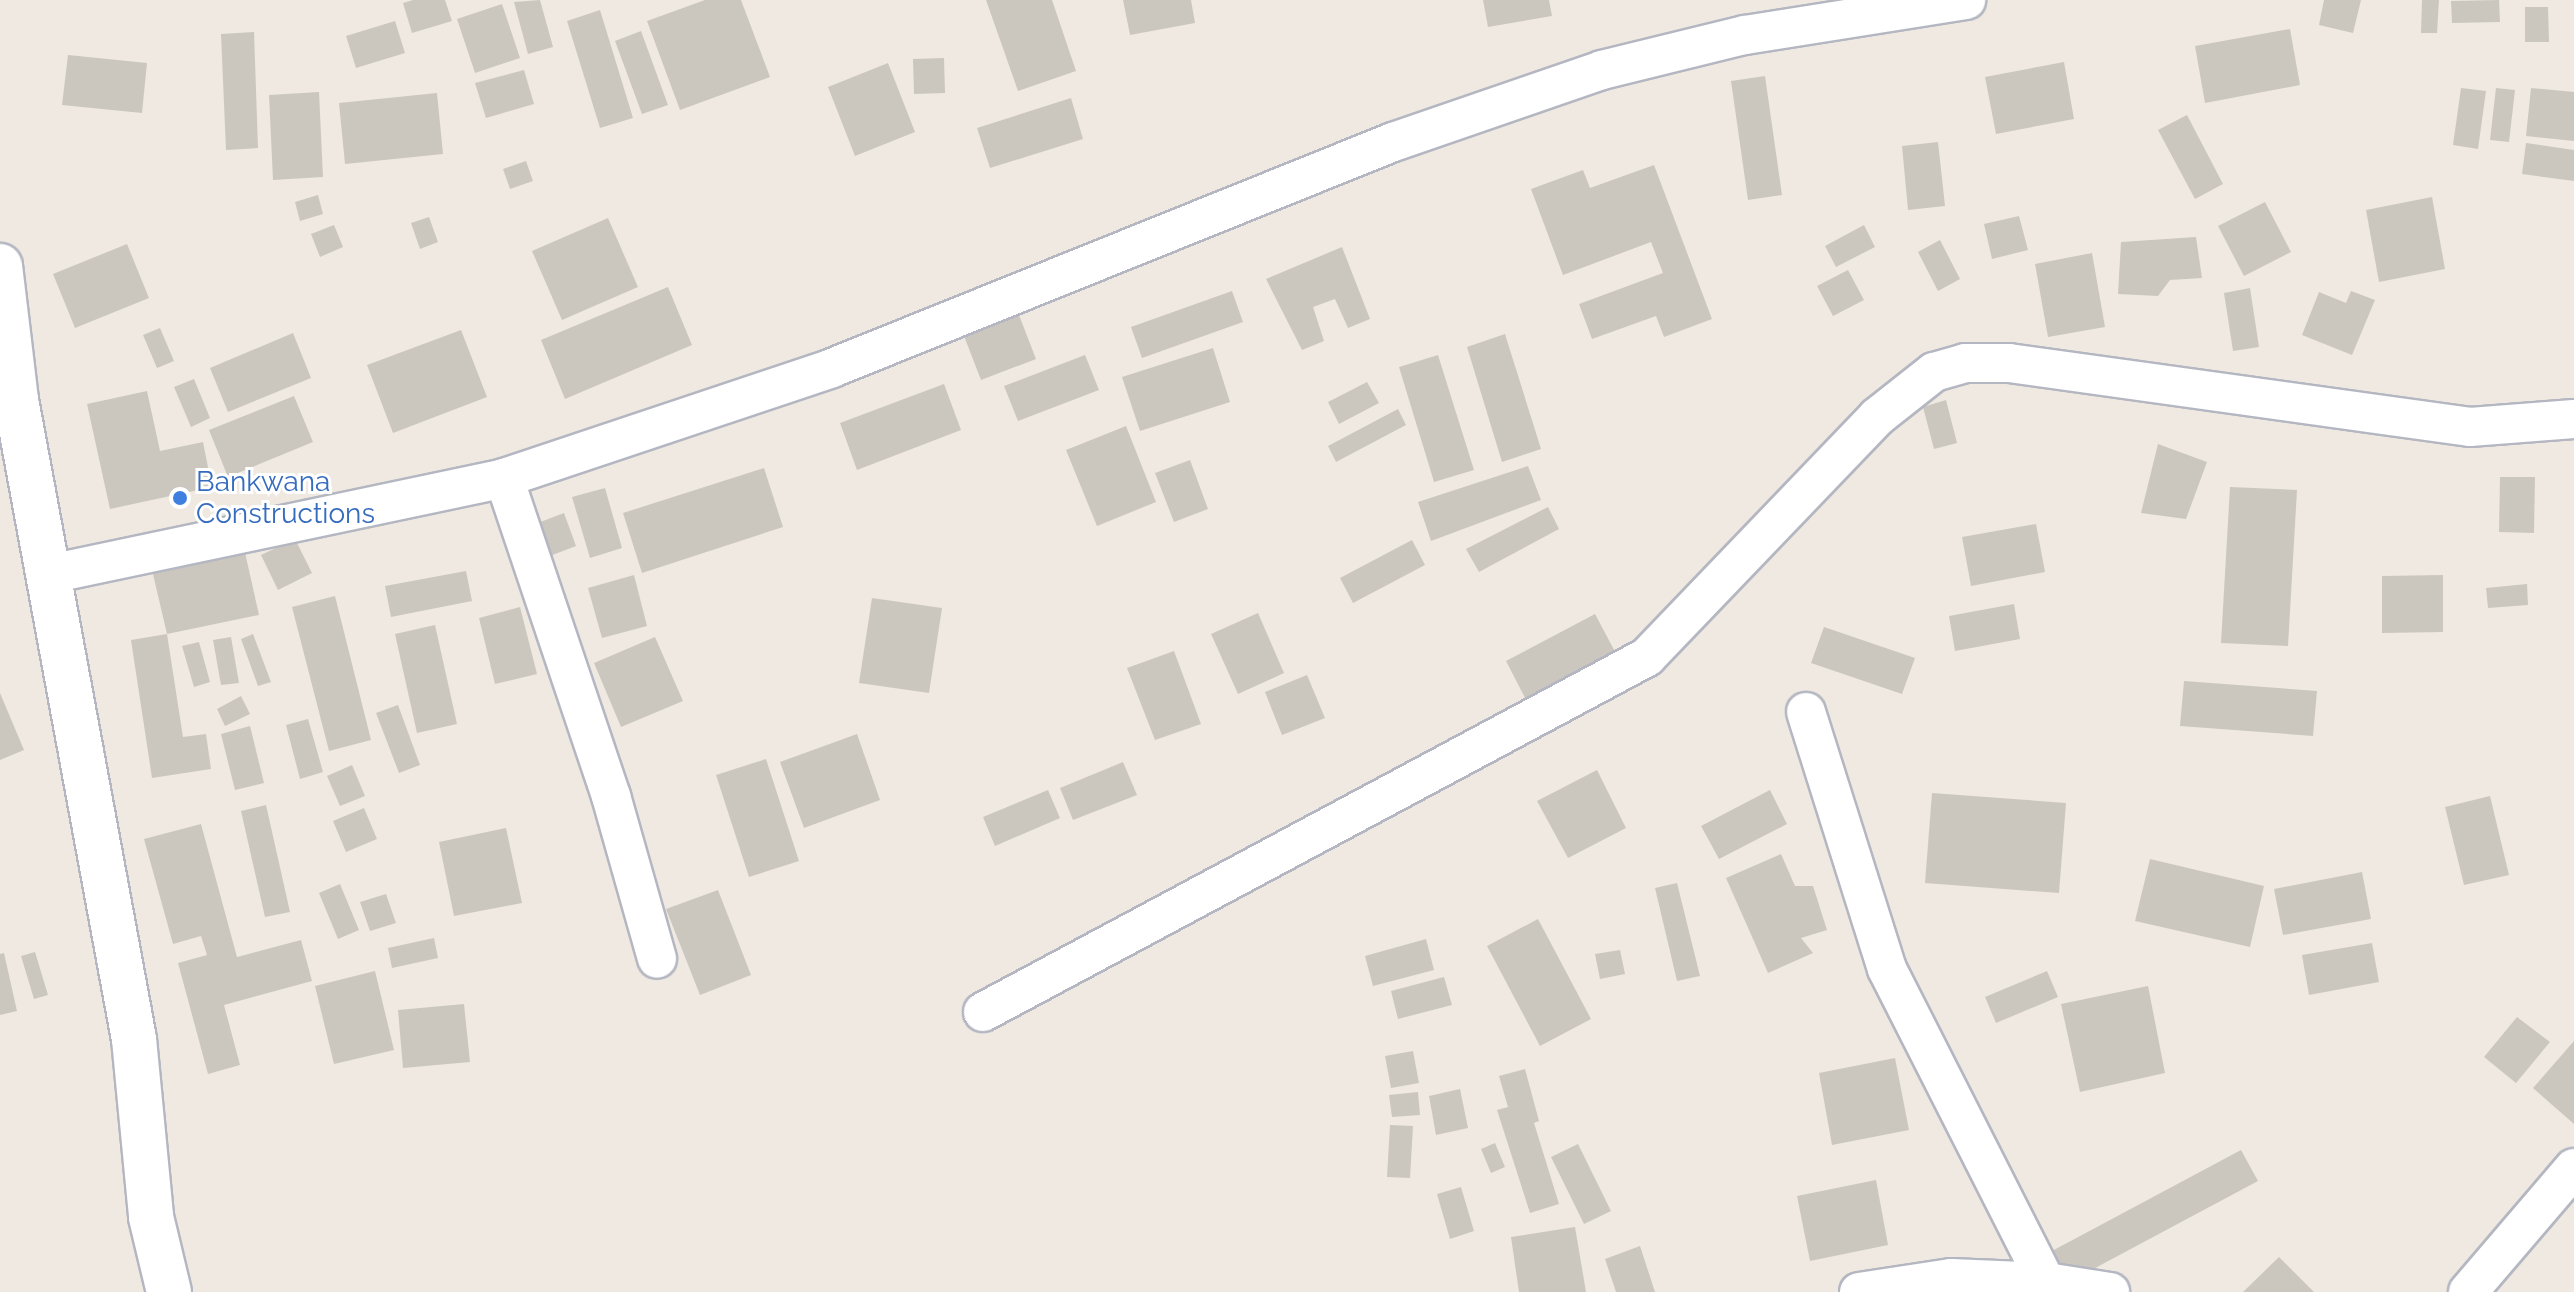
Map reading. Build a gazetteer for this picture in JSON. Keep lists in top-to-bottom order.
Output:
{
  "places": ["Bankwana Constructions"]
}
